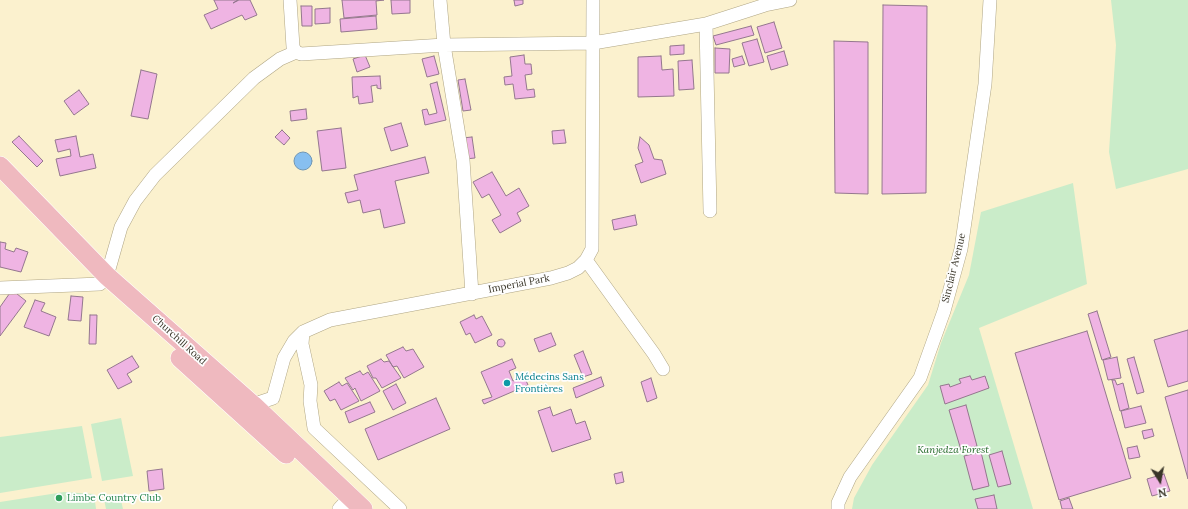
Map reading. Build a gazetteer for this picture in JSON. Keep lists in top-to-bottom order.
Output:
{
  "streets": {
    "highway": ["Churchill Road"],
    "street": ["Sinclair Avenue", "Imperial Park"]
  },
  "crossings": [
    ["Imperial Park", "Churchill Road"]
  ],
  "parks": ["Kanjedza Forest"],
  "places": ["Médecins Sans Frontières", "Limbe Country Club"],
  "north": "bottom"
}
